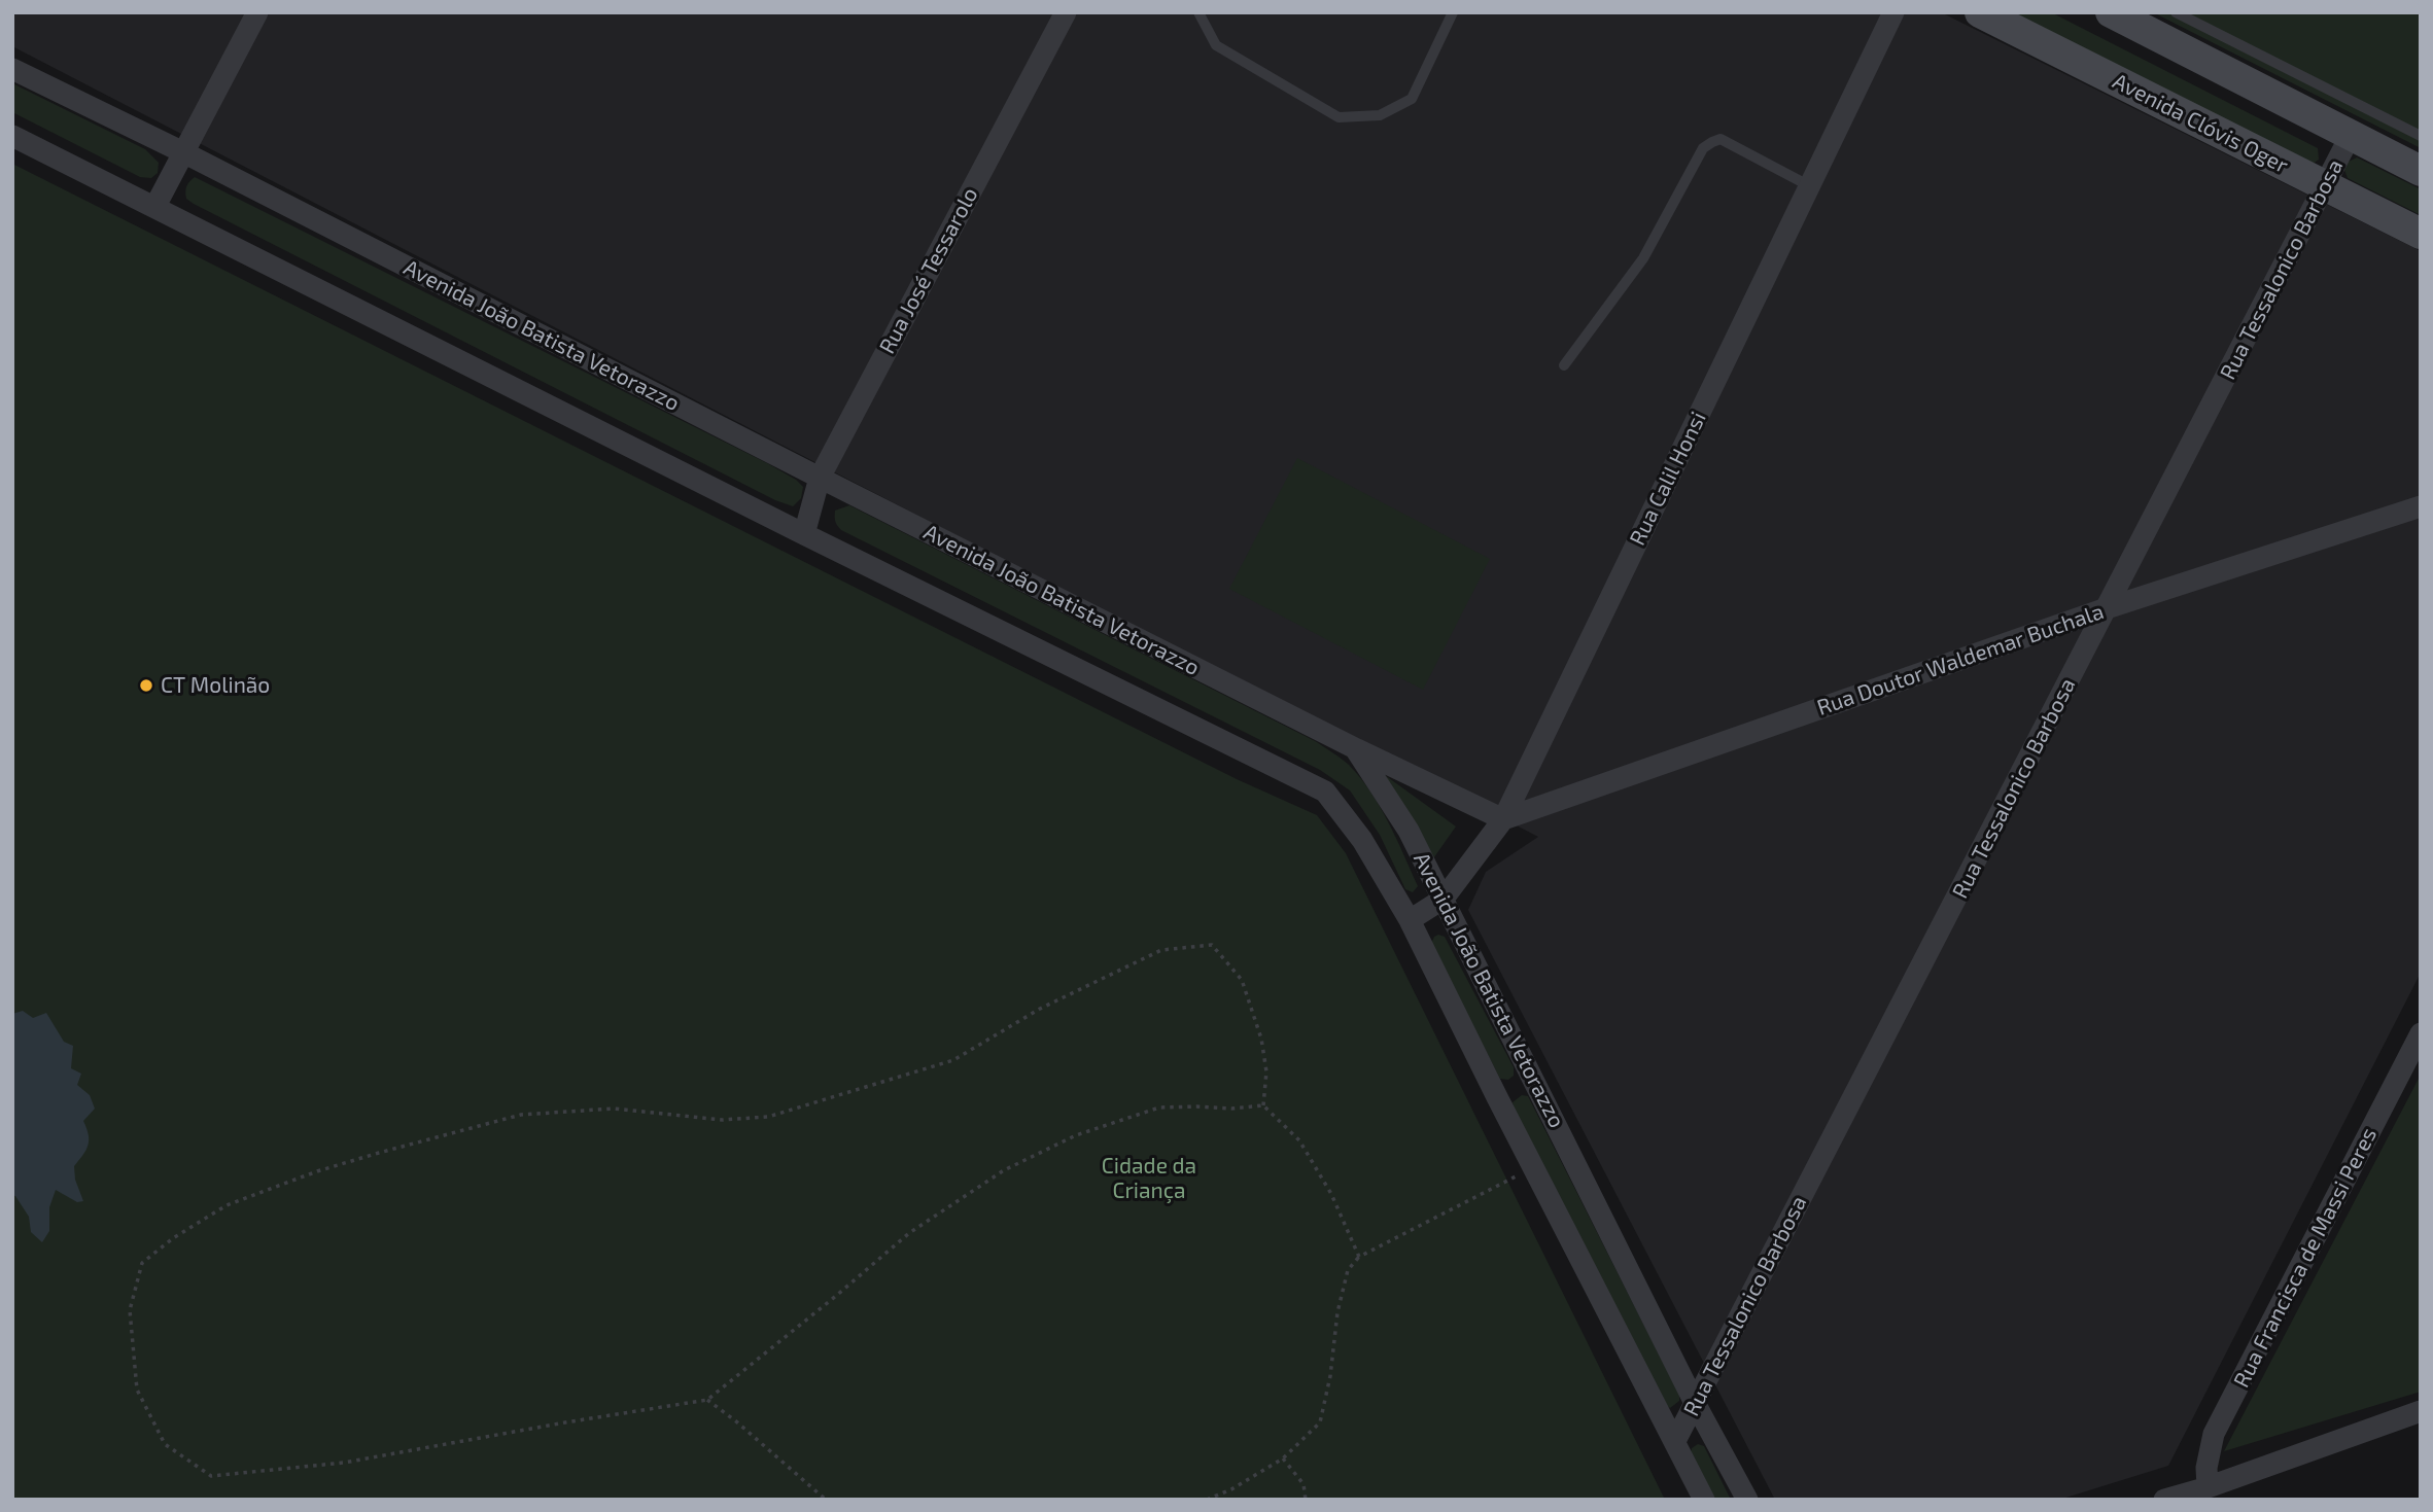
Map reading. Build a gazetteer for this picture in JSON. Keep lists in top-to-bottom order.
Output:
{
  "streets": {
    "main road": ["Avenida Clóvis Oger"],
    "street": [
      "Rua Tessalonico Barbosa",
      "Rua José Tessarolo",
      "Avenida João Batista Vetorazzo",
      "Rua Calil Honsi",
      "Rua Doutor Waldemar Buchala",
      "Rua Francisca de Massi Peres"
    ]
  },
  "crossings": [
    ["Avenida Clóvis Oger", "Rua Tessalonico Barbosa"],
    ["Rua Tessalonico Barbosa", "Avenida João Batista Vetorazzo"],
    ["Rua Tessalonico Barbosa", "Rua Doutor Waldemar Buchala"],
    ["Rua José Tessarolo", "Avenida João Batista Vetorazzo"],
    ["Avenida João Batista Vetorazzo", "Rua Calil Honsi"],
    ["Rua Calil Honsi", "Rua Doutor Waldemar Buchala"]
  ],
  "parks": ["Cidade da Criança"],
  "places": ["CT Molinão"]
}
